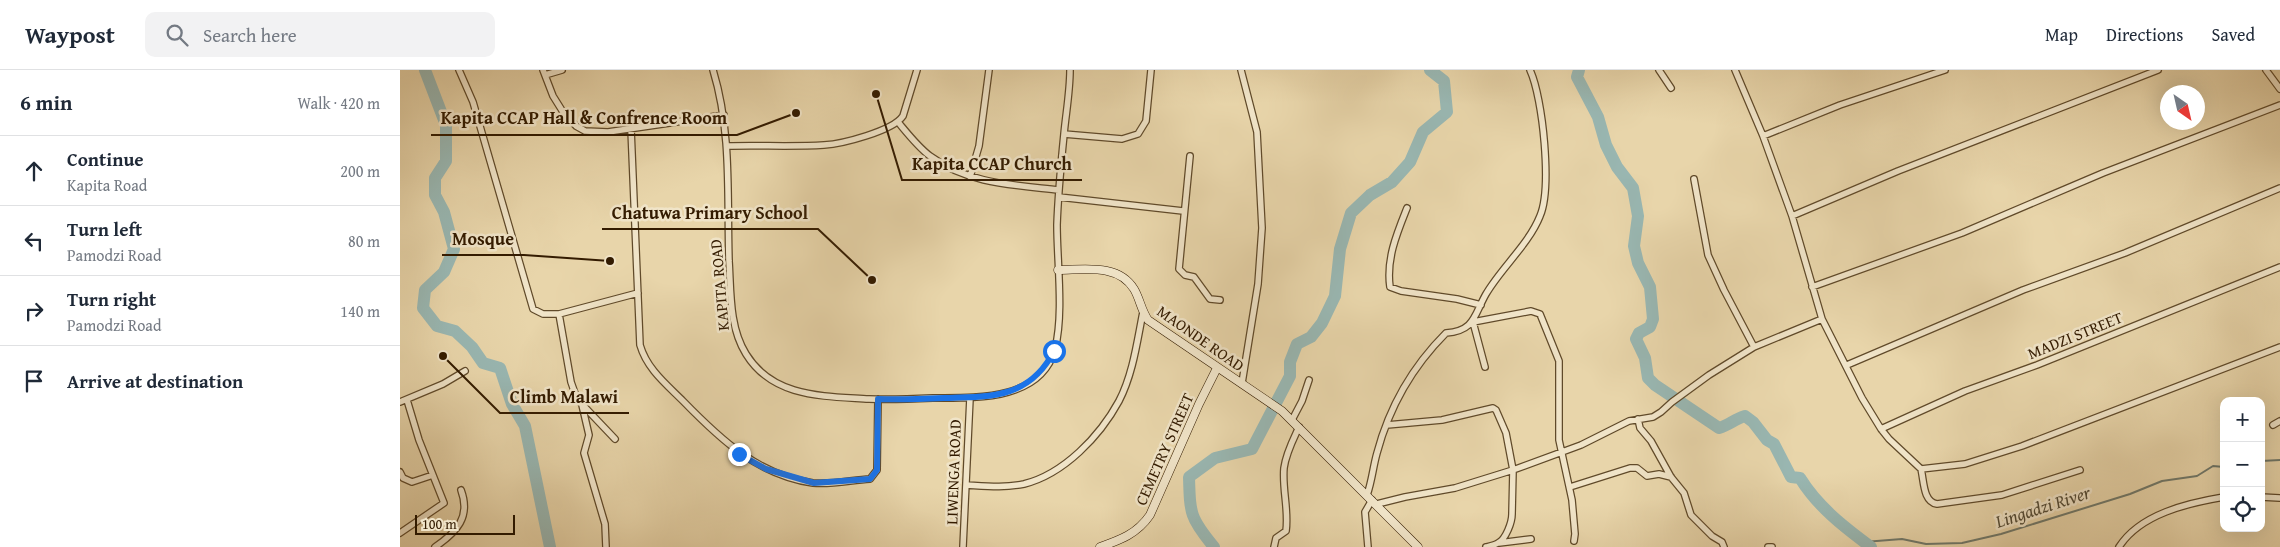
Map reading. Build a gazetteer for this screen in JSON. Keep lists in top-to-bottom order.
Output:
{
  "streets": {
    "street": [
      "KAPITA ROAD",
      "MADZI STREET",
      "MAONDE ROAD",
      "CEMETRY STREET",
      "LIWENGA ROAD"
    ]
  },
  "crossings": [
    ["KAPITA ROAD", "MAONDE ROAD"],
    ["KAPITA ROAD", "LIWENGA ROAD"],
    ["MAONDE ROAD", "CEMETRY STREET"]
  ],
  "water": ["Lingadzi River"],
  "places": [
    "Kapita CCAP Church",
    "Kapita CCAP Hall & Confrence Room",
    "Mosque",
    "Chatuwa Primary School",
    "Climb Malawi"
  ],
  "scale_bar": "100 m",
  "north": "bottom right",
  "page": {
    "header": "Waypost",
    "search": "Search here",
    "nav": ["Map", "Directions", "Saved"],
    "heading": ["6 min", "Walk · 420 m"],
    "list": [
      ["Continue", "Kapita Road", "200 m"],
      ["Turn left", "Pamodzi Road", "80 m"],
      ["Turn right", "Pamodzi Road", "140 m"],
      "Arrive at destination"
    ],
    "map_buttons": ["+", "−"],
    "scale": "100 m"
  }
}
